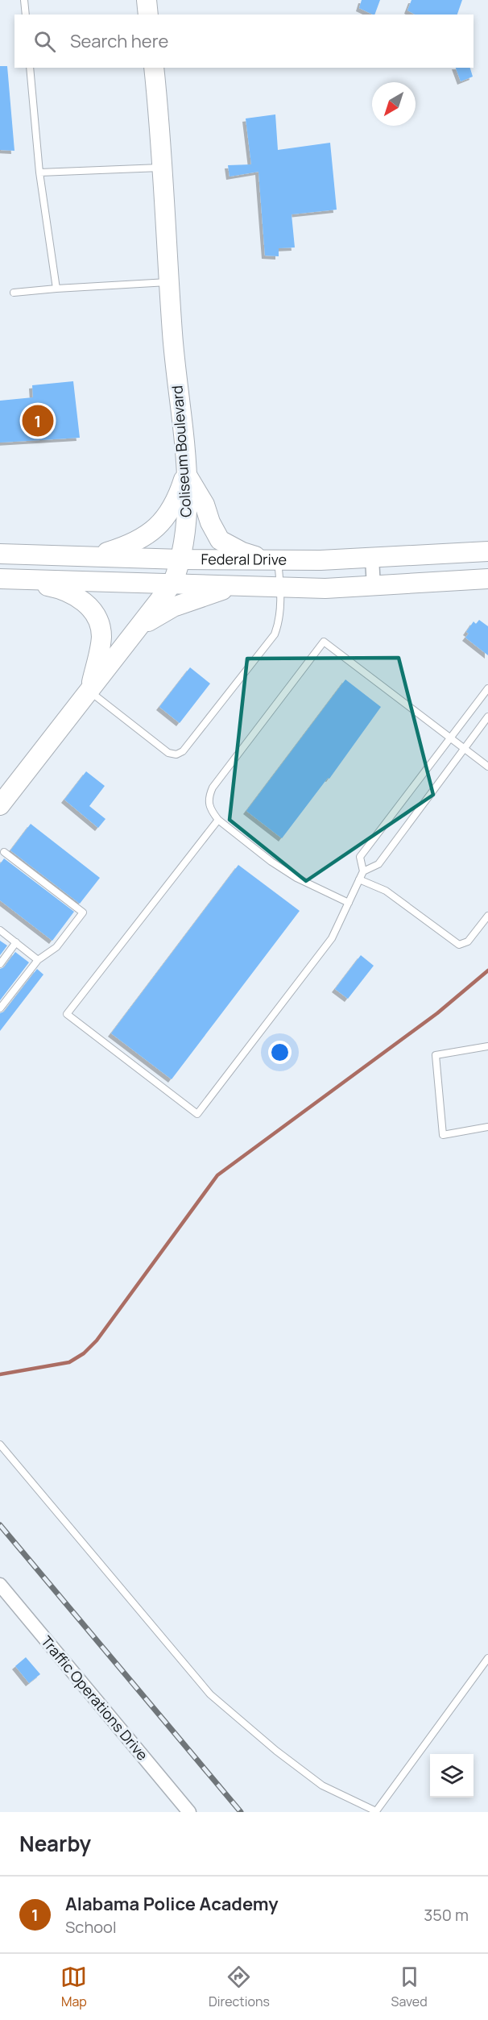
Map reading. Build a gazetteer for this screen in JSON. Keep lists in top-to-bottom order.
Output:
{
  "streets": {
    "main road": ["Coliseum Boulevard", "Federal Drive"],
    "street": ["Traffic Operations Drive"]
  },
  "crossings": [
    ["Coliseum Boulevard", "Federal Drive"]
  ],
  "north": "bottom left",
  "page": {
    "search": "Search here",
    "pins": "1",
    "heading": "Nearby",
    "list": [
      {
        "mark": "1",
        "name": "Alabama Police Academy",
        "note": "School",
        "value": "350 m"
      }
    ],
    "nav": ["Map", "Directions", "Saved"]
  }
}
